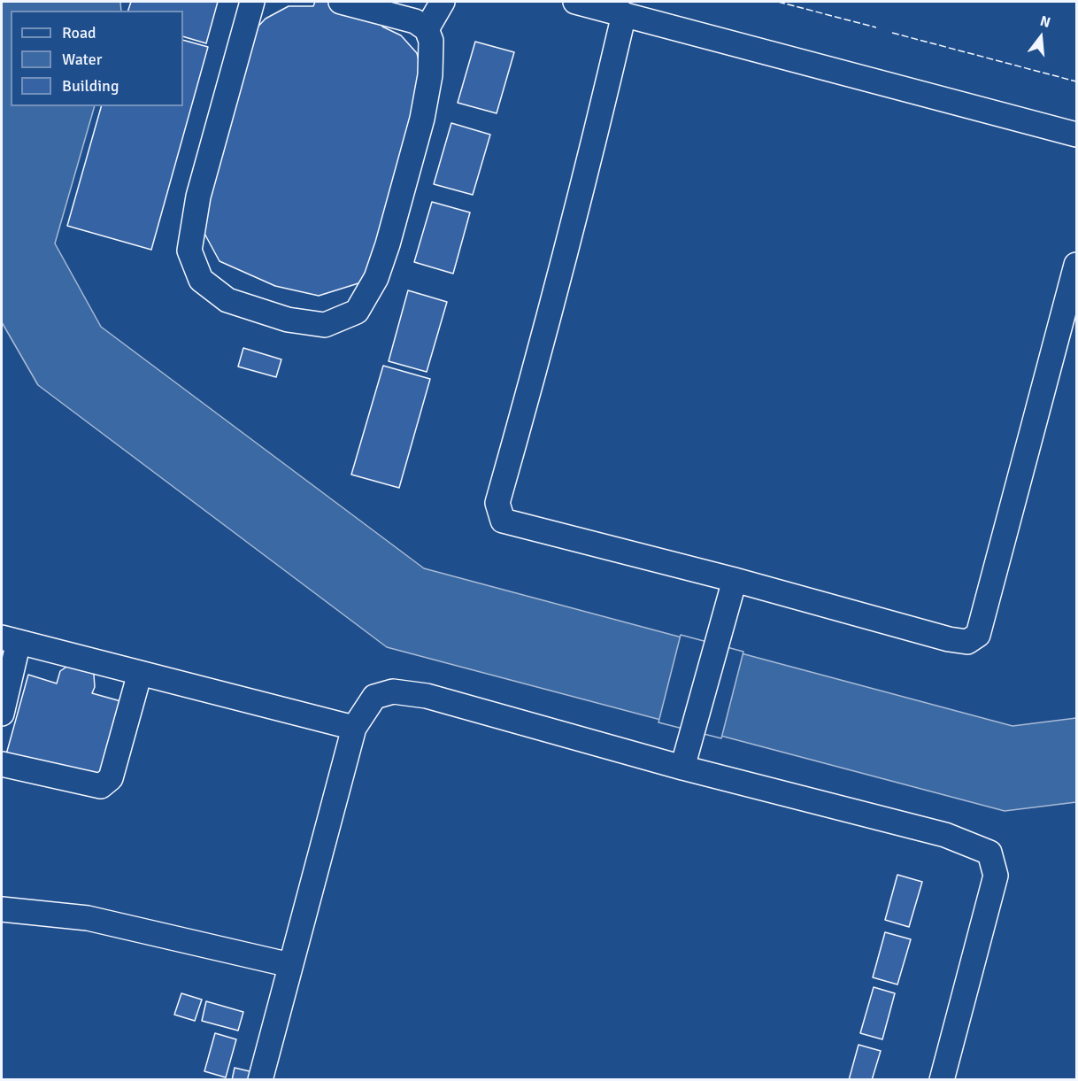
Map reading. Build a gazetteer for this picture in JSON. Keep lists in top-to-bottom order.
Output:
{
  "legend": ["Road", "Water", "Building"],
  "north": "top"
}
